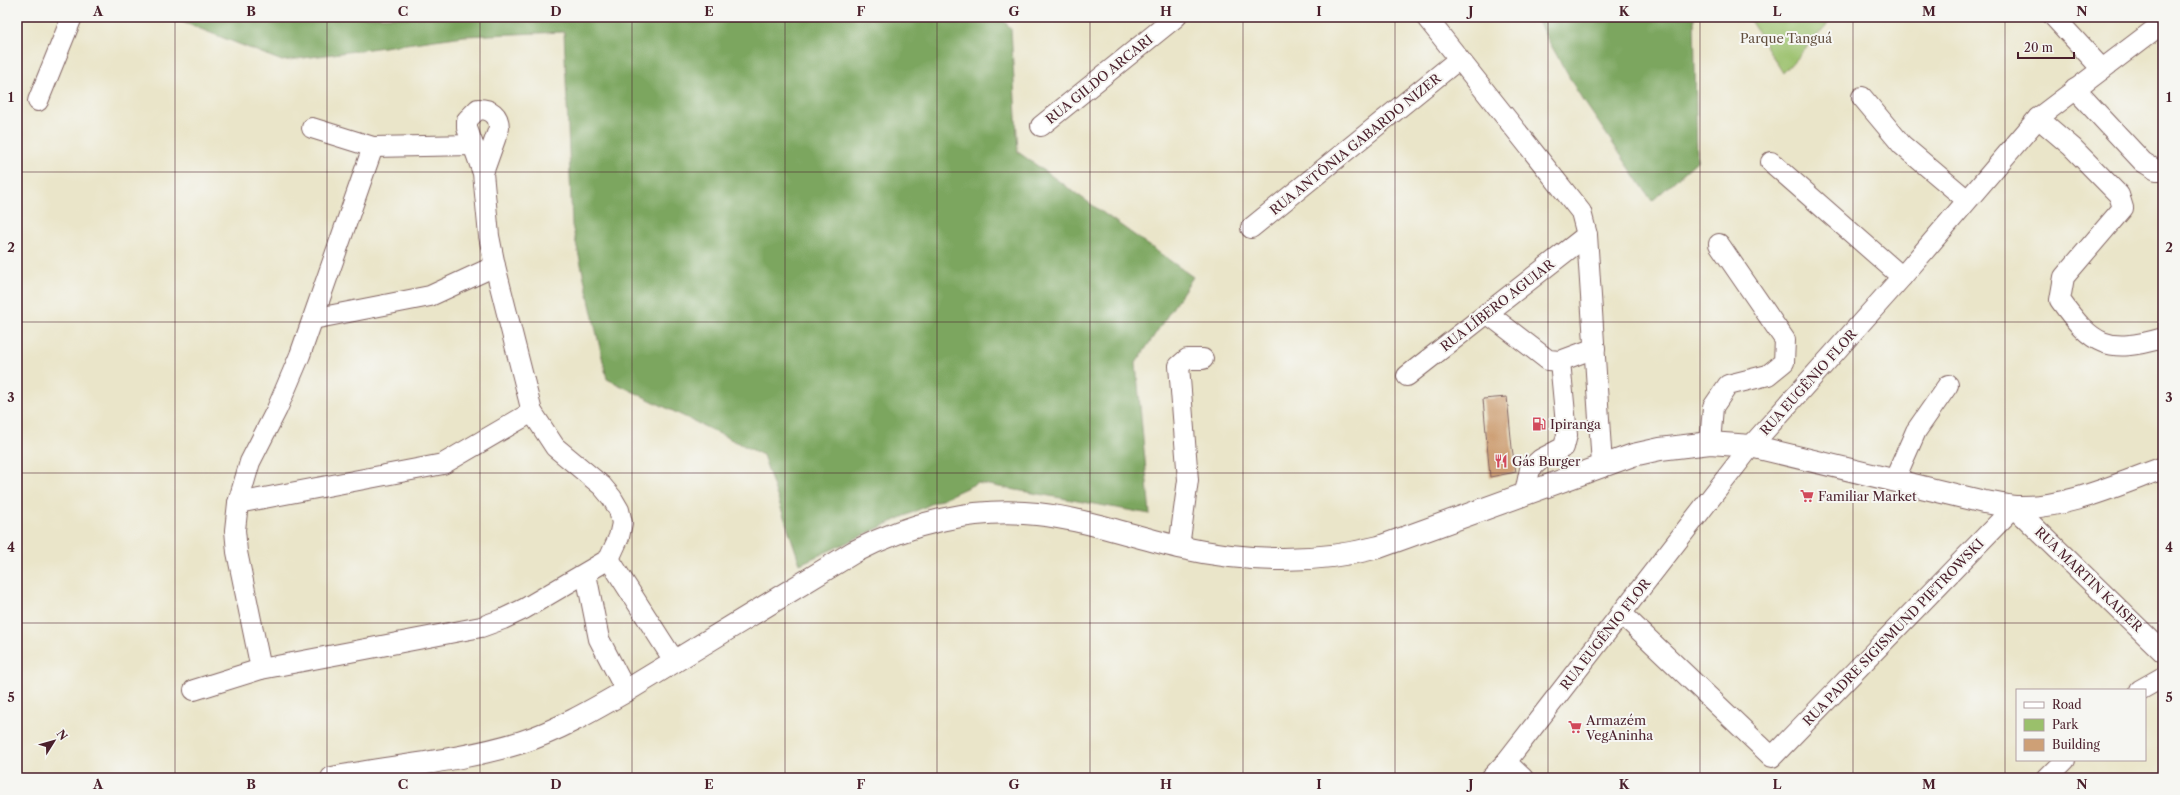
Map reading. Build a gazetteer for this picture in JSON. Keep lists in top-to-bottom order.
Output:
{
  "streets": {
    "street": [
      "RUA GILDO ARCARI",
      "RUA ANTÔNIA GABARDO NIZER",
      "RUA LÍBERO AGUIAR",
      "RUA EUGÊNIO FLOR",
      "RUA MARTIN KAISER",
      "RUA PADRE SIGISMUND PIETROWSKI"
    ]
  },
  "crossings": [
    ["RUA EUGÊNIO FLOR", "RUA PADRE SIGISMUND PIETROWSKI"],
    ["RUA MARTIN KAISER", "RUA PADRE SIGISMUND PIETROWSKI"]
  ],
  "parks": ["Parque Tanguá"],
  "places": {
    "fuel station": ["Ipiranga"],
    "restaurant": ["Gás Burger"],
    "supermarket": ["Familiar Market", "Armazém VegAninha"]
  },
  "legend": ["Road", "Park", "Building"],
  "scale_bar": "20 m",
  "north": "top right",
  "grid": {
    "columns": [
      "A",
      "B",
      "C",
      "D",
      "E",
      "F",
      "G",
      "H",
      "I",
      "J",
      "K",
      "L",
      "M",
      "N"
    ],
    "rows": [
      "1",
      "2",
      "3",
      "4",
      "5"
    ]
  }
}
